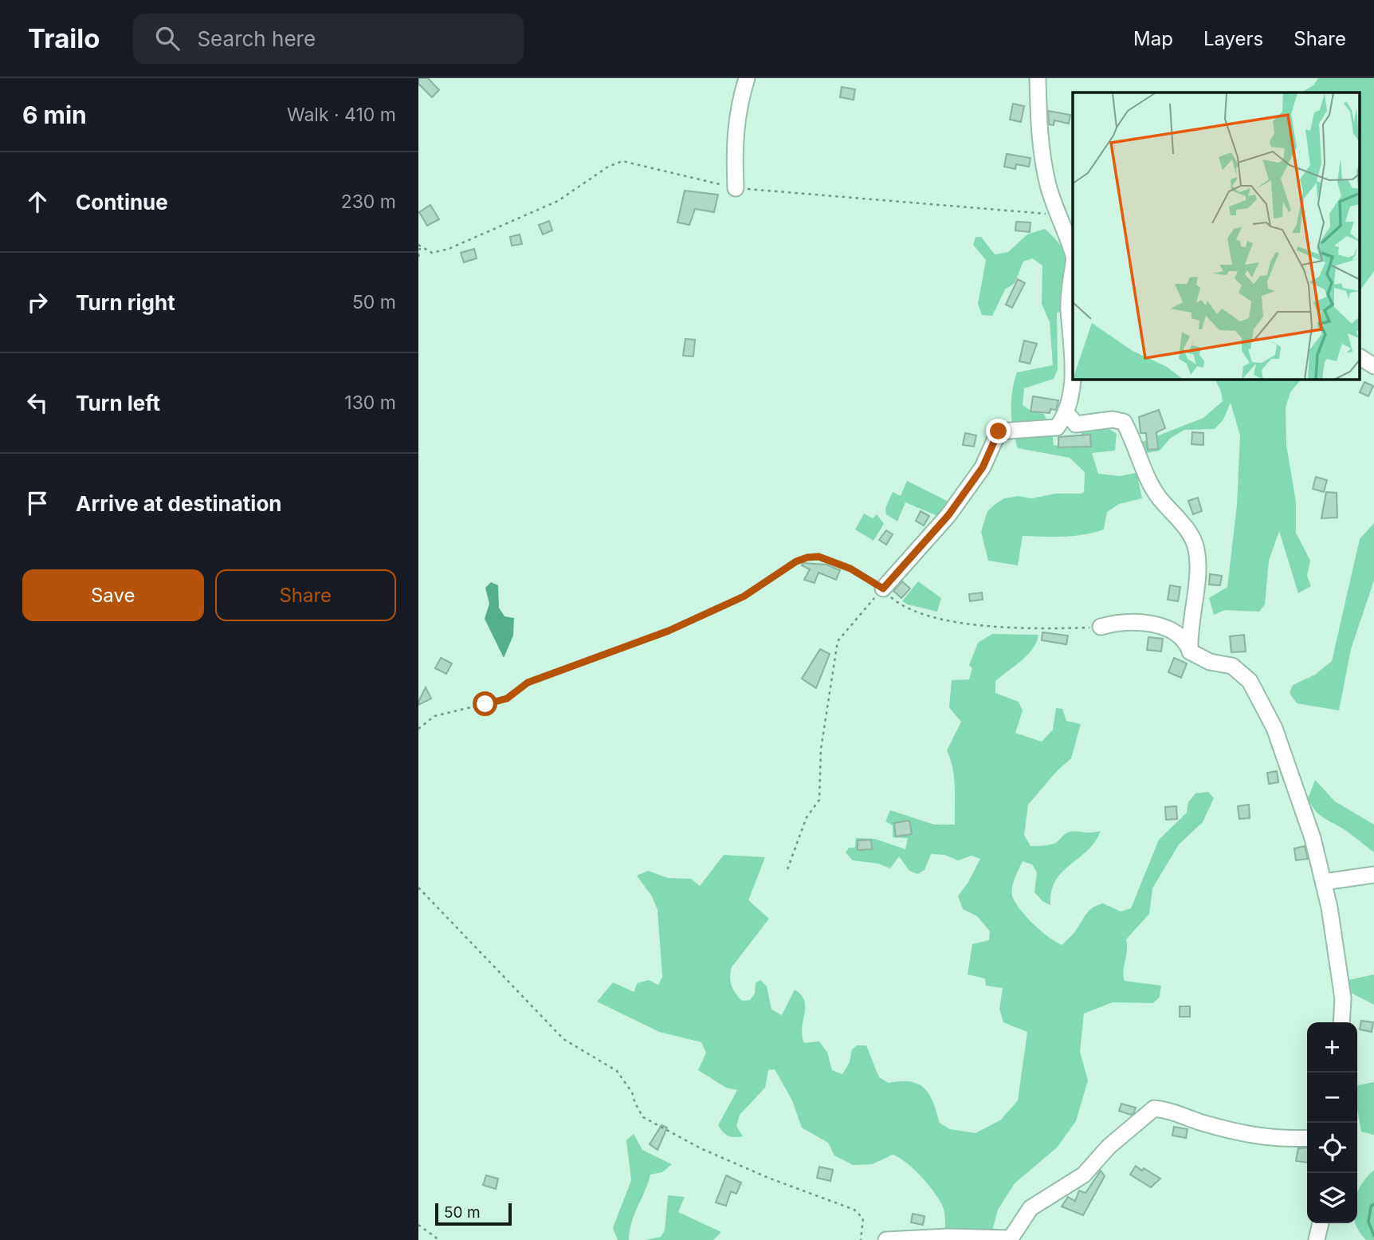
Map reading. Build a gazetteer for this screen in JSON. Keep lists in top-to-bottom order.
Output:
{
  "scale_bar": "50 m",
  "page": {
    "header": "Trailo",
    "search": "Search here",
    "nav": ["Map", "Layers", "Share"],
    "heading": ["6 min", "Walk · 410 m"],
    "list": [
      ["Continue", "230 m"],
      ["Turn right", "50 m"],
      ["Turn left", "130 m"],
      "Arrive at destination"
    ],
    "buttons": ["Save", "Share"],
    "map_buttons": ["+", "−"],
    "scale": "50 m"
  }
}
